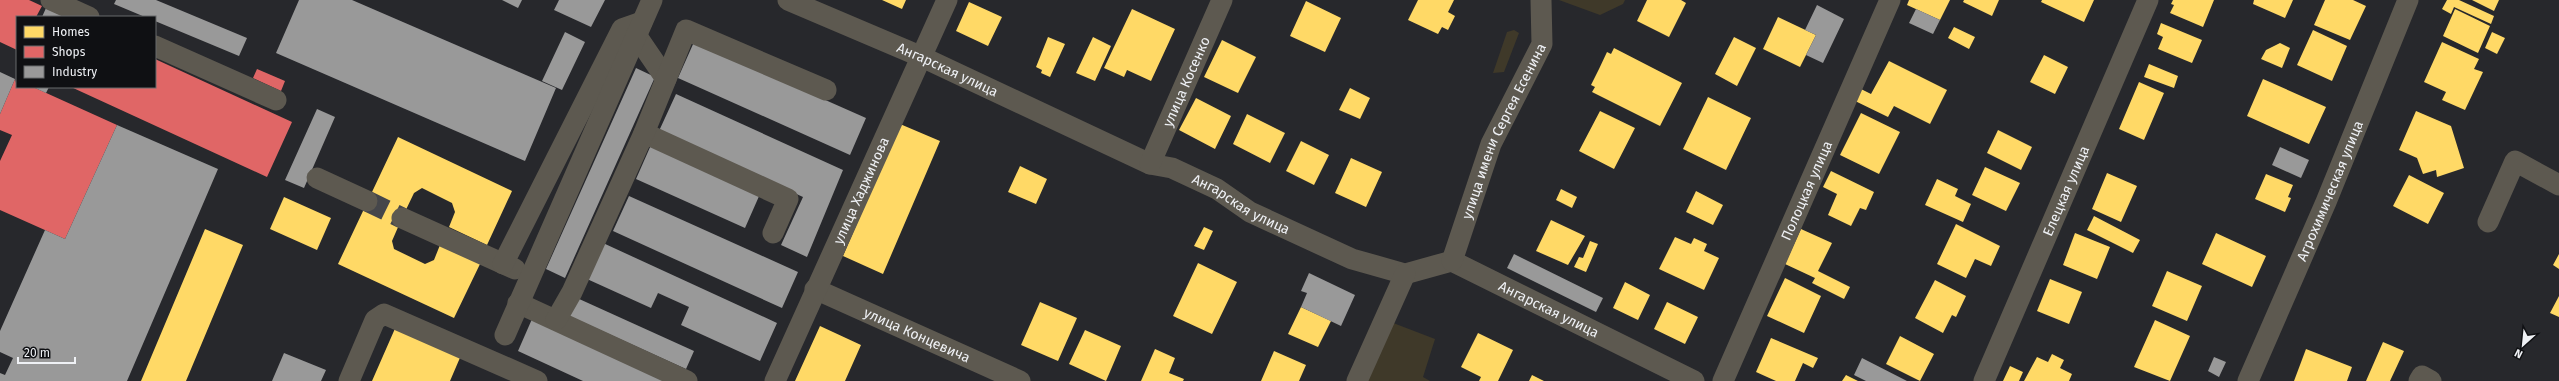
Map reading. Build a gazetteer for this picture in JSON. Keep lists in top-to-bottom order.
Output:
{
  "streets": {
    "street": [
      "Ангарская улица",
      "улица Косенко",
      "улица имени Сергея Есенина",
      "улица Хаджинова",
      "Елецкая улица",
      "Полоцкая улица",
      "Агрохимическая улица",
      "улица Концевича"
    ]
  },
  "crossings": [
    ["Ангарская улица", "улица Косенко"],
    ["Ангарская улица", "улица имени Сергея Есенина"],
    ["Ангарская улица", "улица Хаджинова"],
    ["улица Хаджинова", "улица Концевича"]
  ],
  "legend": ["Homes", "Shops", "Industry"],
  "scale_bar": "20 m",
  "north": "bottom left"
}
